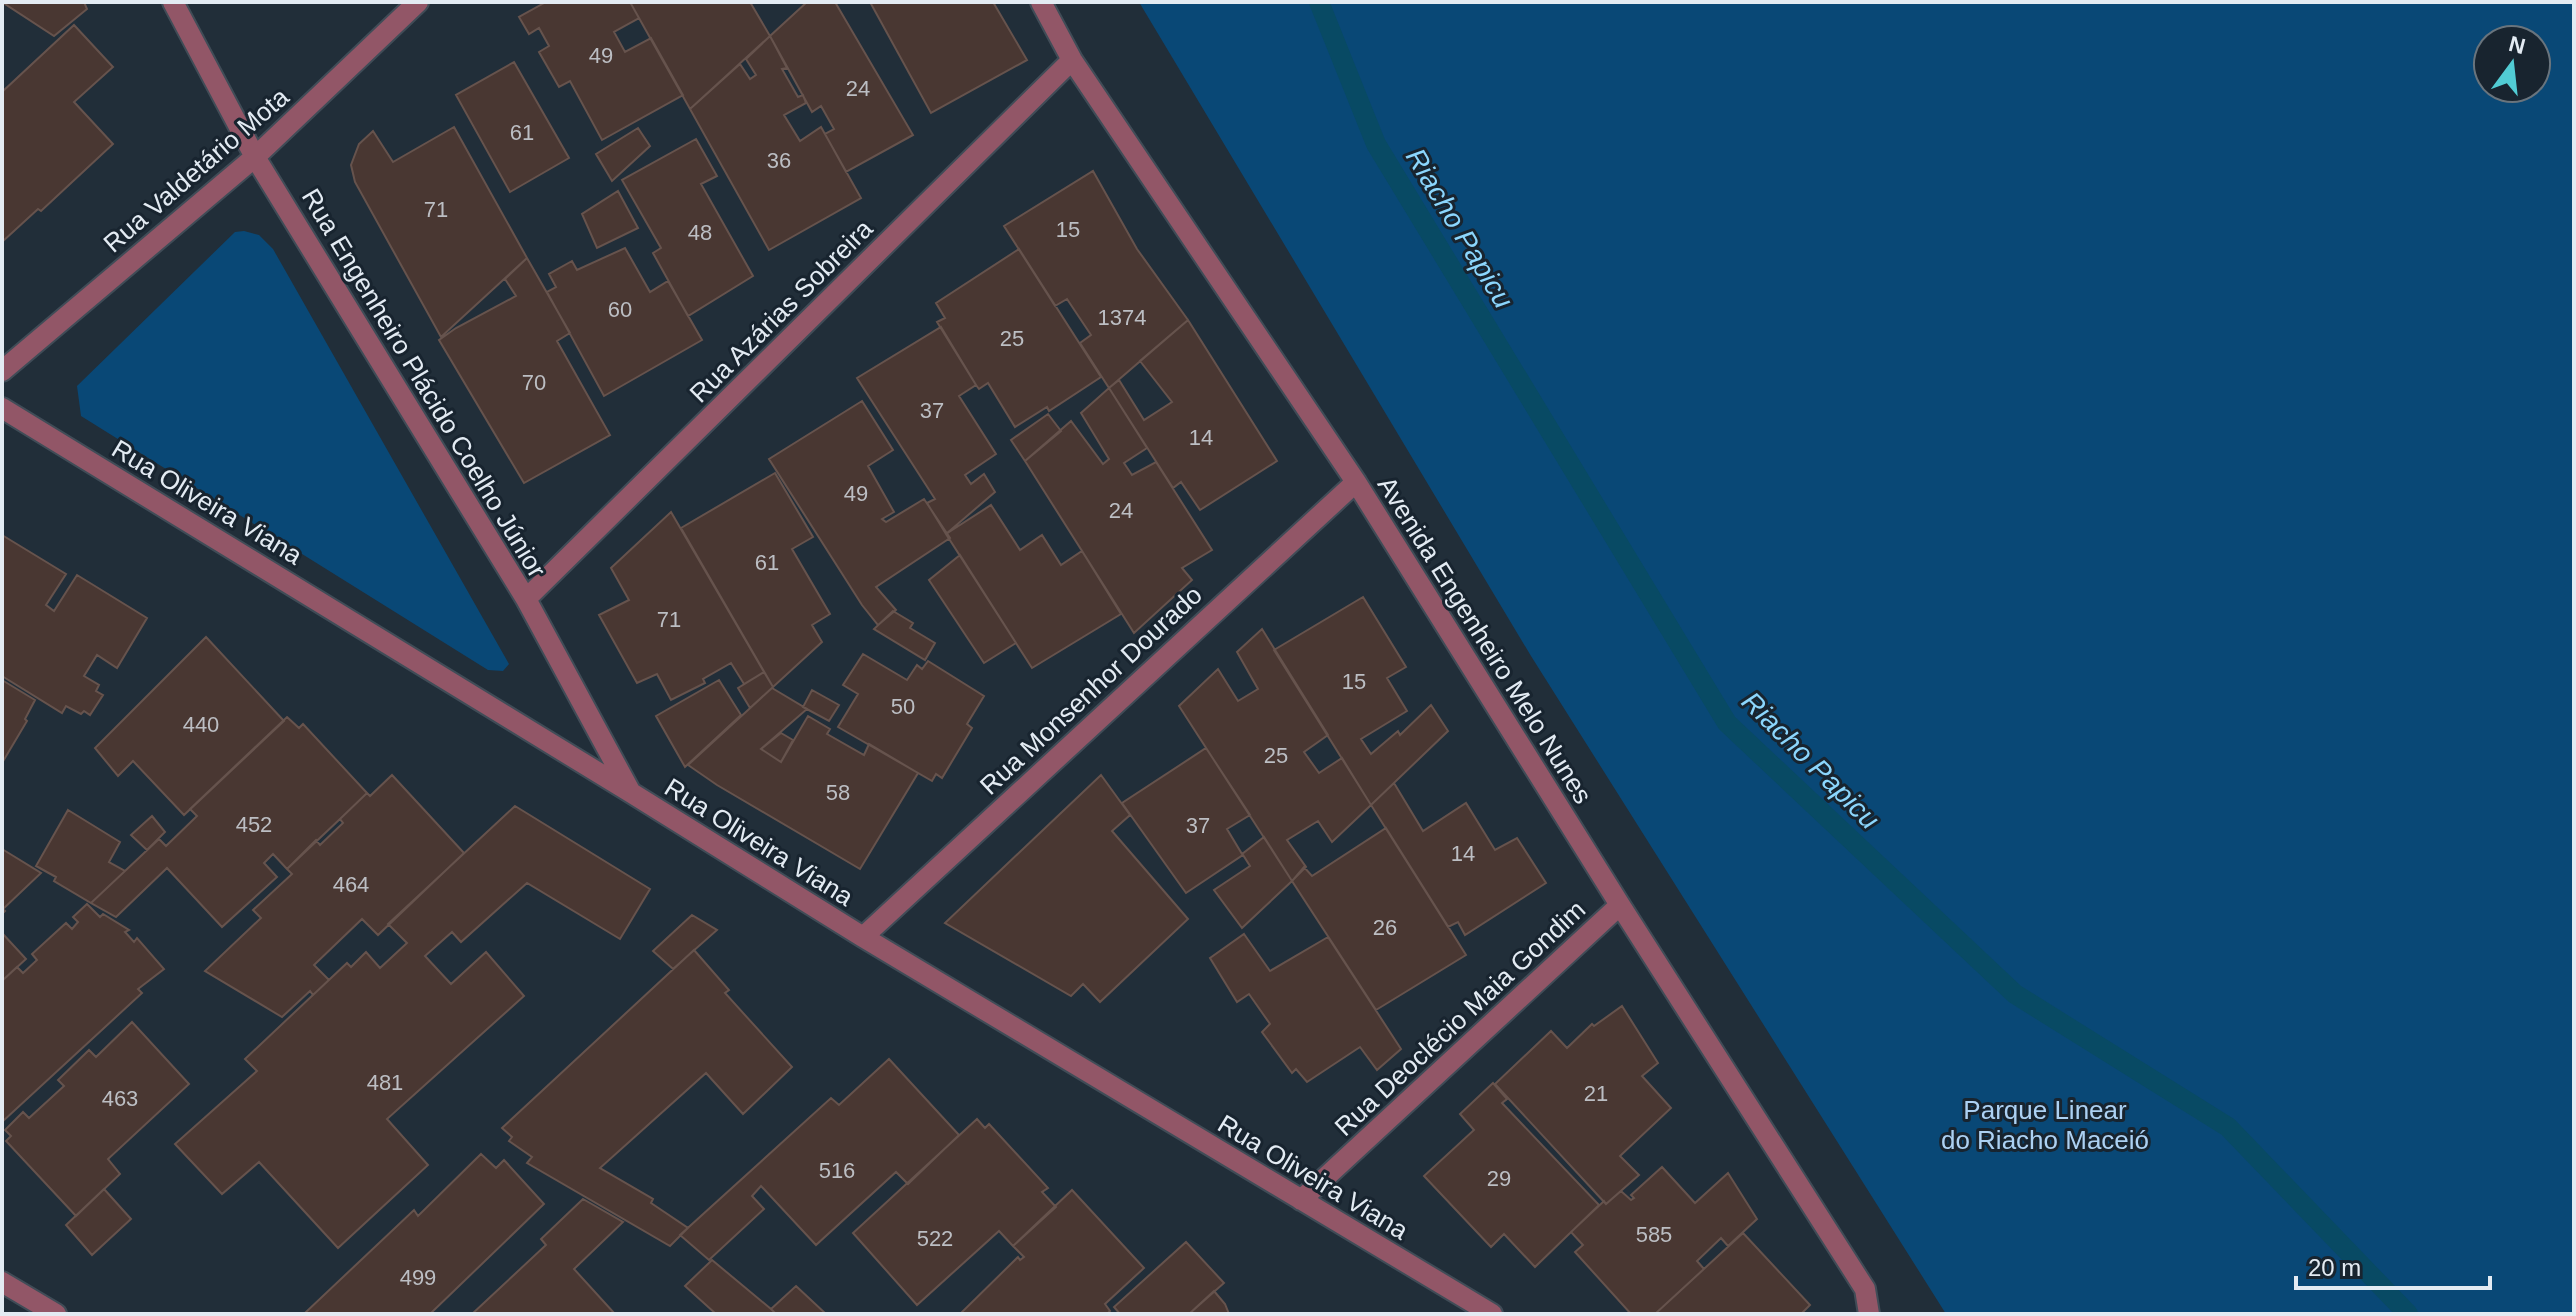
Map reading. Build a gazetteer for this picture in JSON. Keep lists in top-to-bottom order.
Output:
{
  "streets": {
    "street": [
      "Rua Valdetário Mota",
      "Rua Azárias Sobreira",
      "Rua Engenheiro Plácido Coelho Júnior",
      "Rua Oliveira Viana",
      "Avenida Engenheiro Melo Nunes",
      "Rua Monsenhor Dourado",
      "Rua Deoclécio Maia Gondim"
    ]
  },
  "crossings": [
    ["Rua Valdetário Mota", "Rua Engenheiro Plácido Coelho Júnior"],
    ["Rua Azárias Sobreira", "Rua Engenheiro Plácido Coelho Júnior"],
    ["Rua Azárias Sobreira", "Avenida Engenheiro Melo Nunes"],
    ["Rua Engenheiro Plácido Coelho Júnior", "Rua Oliveira Viana"],
    ["Rua Oliveira Viana", "Rua Monsenhor Dourado"],
    ["Rua Oliveira Viana", "Rua Deoclécio Maia Gondim"],
    ["Avenida Engenheiro Melo Nunes", "Rua Monsenhor Dourado"],
    ["Avenida Engenheiro Melo Nunes", "Rua Deoclécio Maia Gondim"]
  ],
  "water": ["Riacho Papicu"],
  "parks": ["Parque Linear do Riacho Maceió"],
  "house_numbers": [
    "49",
    "24",
    "61",
    "36",
    "71",
    "15",
    "48",
    "60",
    "1374",
    "25",
    "70",
    "37",
    "14",
    "49",
    "24",
    "61",
    "71",
    "15",
    "50",
    "440",
    "25",
    "58",
    "452",
    "37",
    "14",
    "464",
    "26",
    "481",
    "21",
    "463",
    "516",
    "29",
    "585",
    "522",
    "499"
  ],
  "scale_bar": "20 m",
  "north": "top"
}
